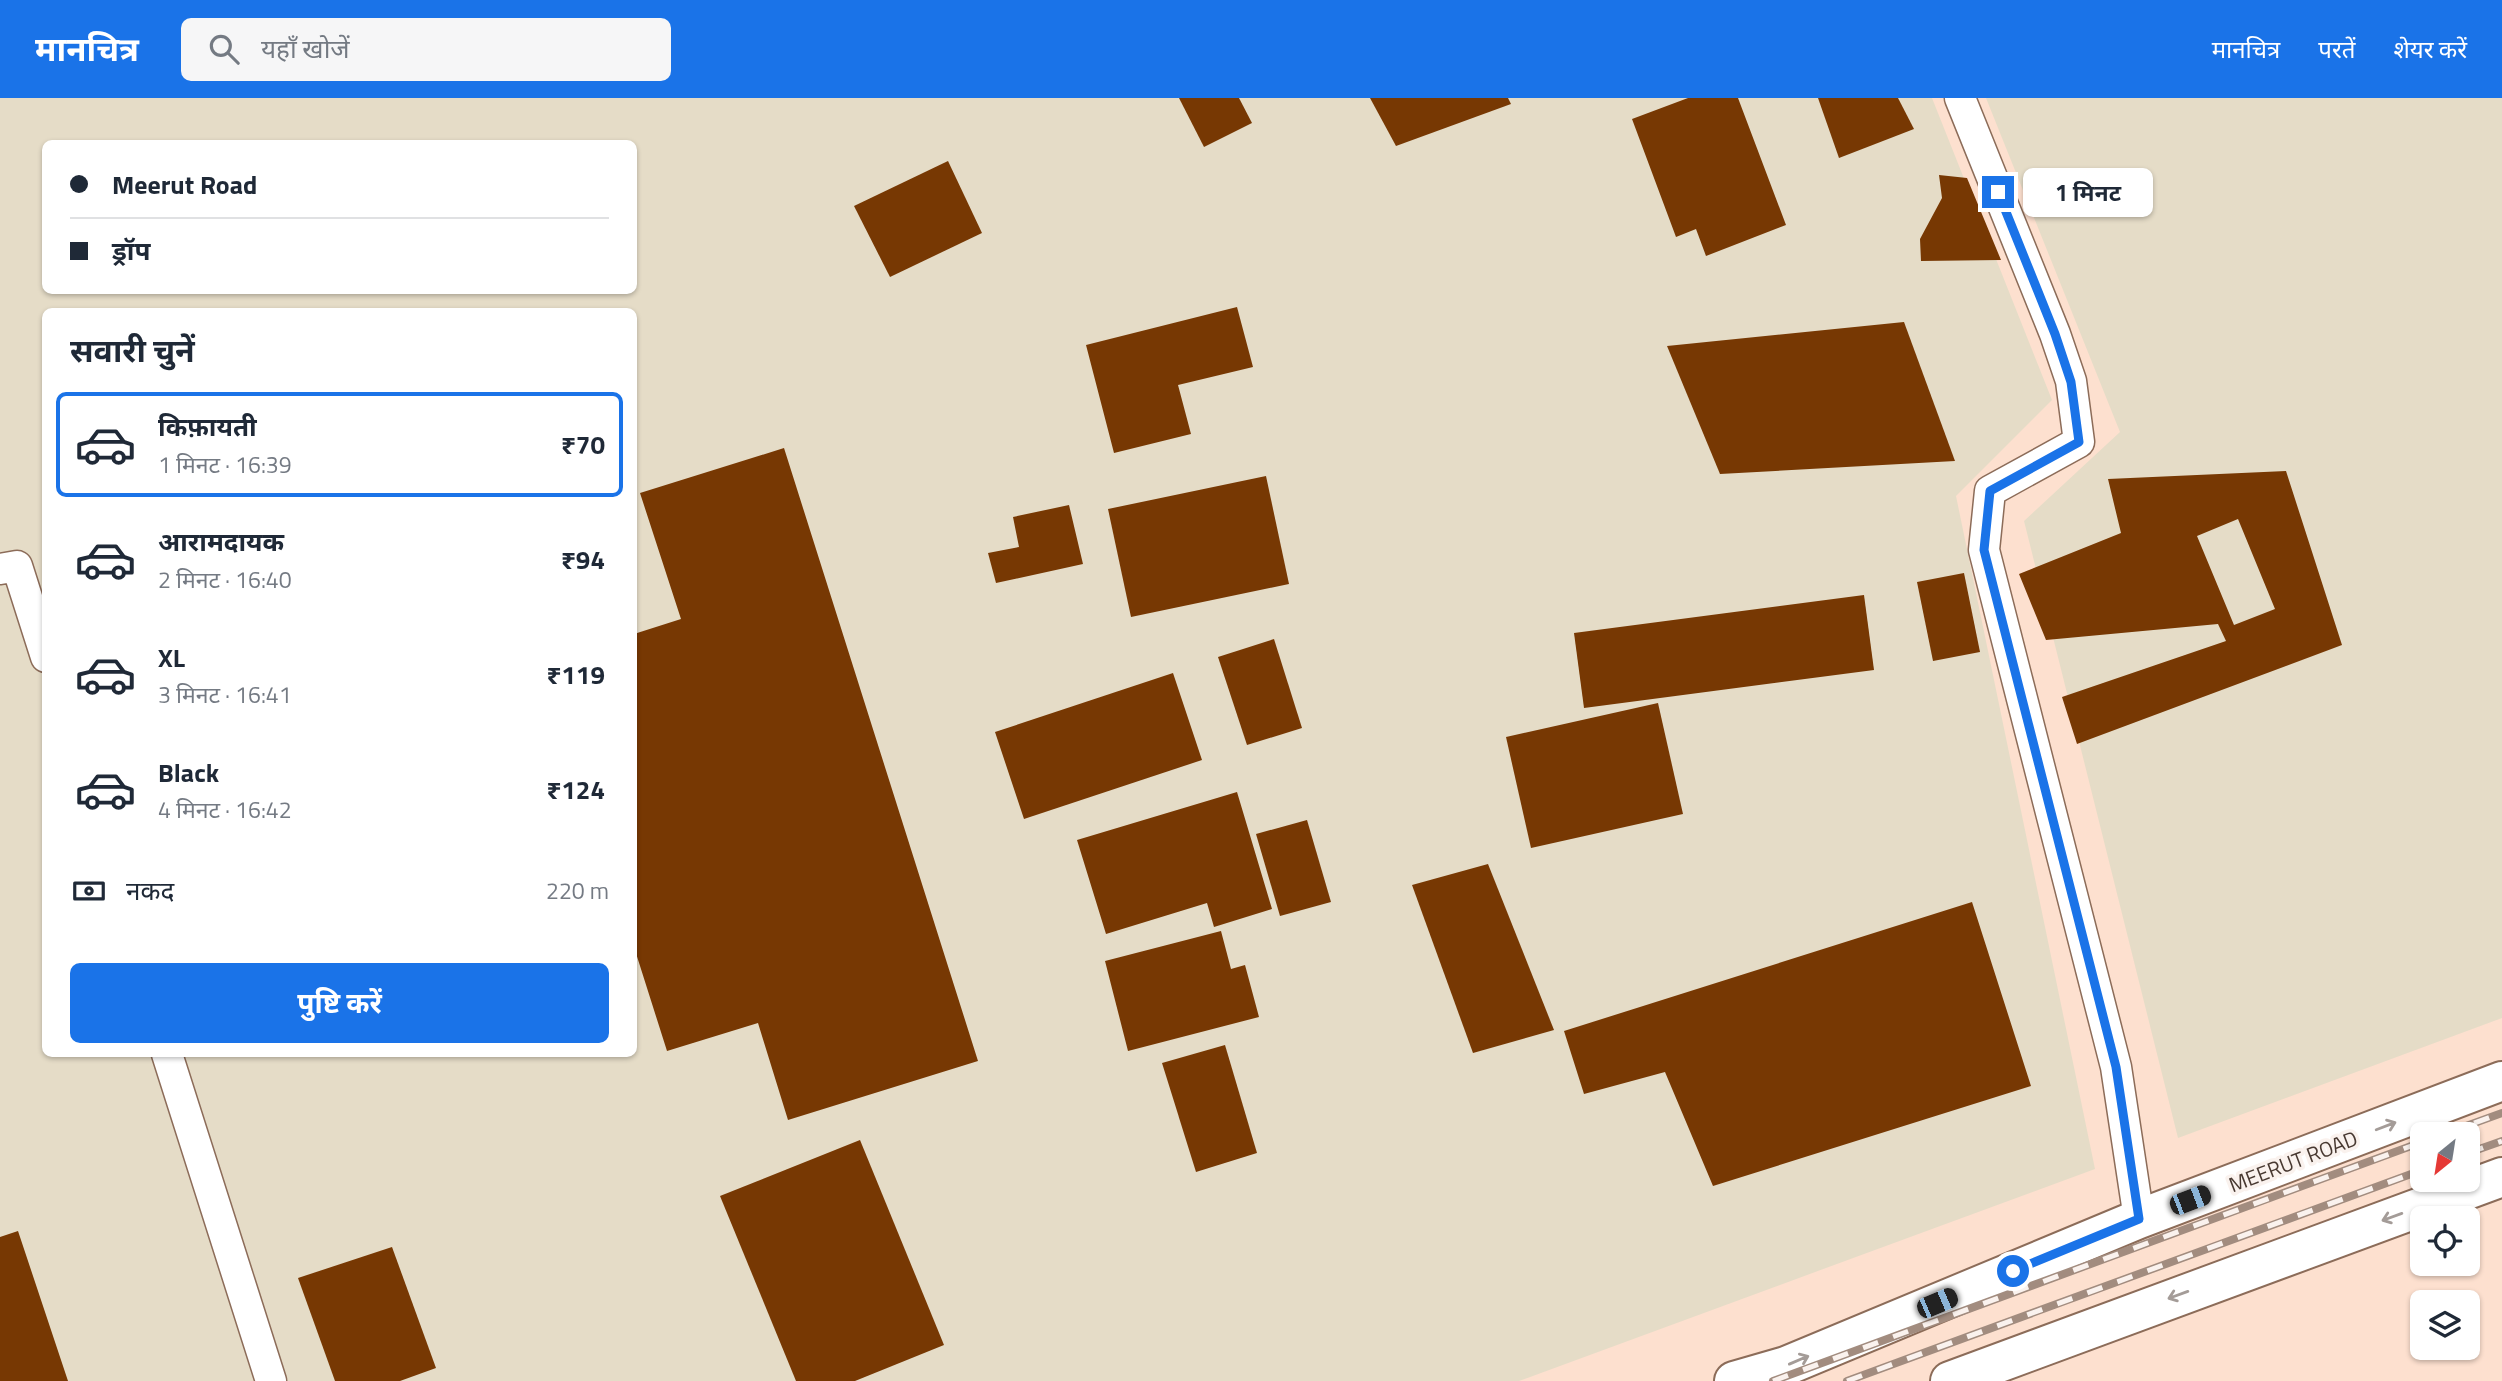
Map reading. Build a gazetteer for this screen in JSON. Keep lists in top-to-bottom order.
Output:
{
  "streets": {
    "highway": ["MEERUT ROAD"]
  },
  "north": "bottom left",
  "page": {
    "header": "मानचित्र",
    "search": "यहाँ खोजें",
    "nav": ["मानचित्र", "परतें", "शेयर करें"],
    "banner": ["Meerut Road", "ड्रॉप"],
    "bubble": "1 मिनट",
    "heading": "सवारी चुनें",
    "list": [
      {
        "name": "किफ़ायती",
        "note": "1 मिनट · 16:39",
        "value": "₹70"
      },
      {
        "name": "आरामदायक",
        "note": "2 मिनट · 16:40",
        "value": "₹94"
      },
      {
        "name": "XL",
        "note": "3 मिनट · 16:41",
        "value": "₹119"
      },
      {
        "name": "Black",
        "note": "4 मिनट · 16:42",
        "value": "₹124"
      }
    ],
    "pay": ["नकद", "220 m"],
    "buttons": "पुष्टि करें"
  }
}
